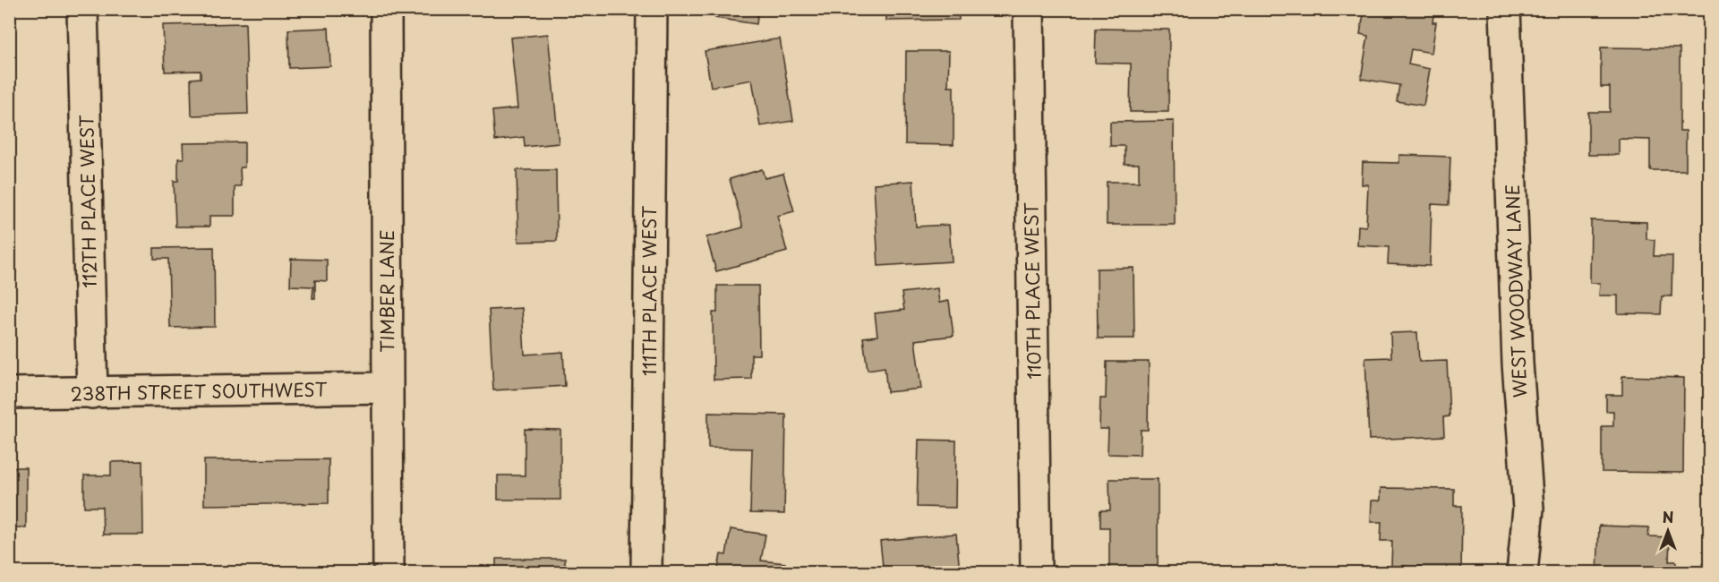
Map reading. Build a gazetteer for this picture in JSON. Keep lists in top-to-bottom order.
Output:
{
  "streets": {
    "street": [
      "112TH PLACE WEST",
      "TIMBER LANE",
      "111TH PLACE WEST",
      "110TH PLACE WEST",
      "WEST WOODWAY LANE",
      "238TH STREET SOUTHWEST"
    ]
  },
  "crossings": [
    ["112TH PLACE WEST", "238TH STREET SOUTHWEST"],
    ["TIMBER LANE", "238TH STREET SOUTHWEST"]
  ],
  "north": "top"
}
